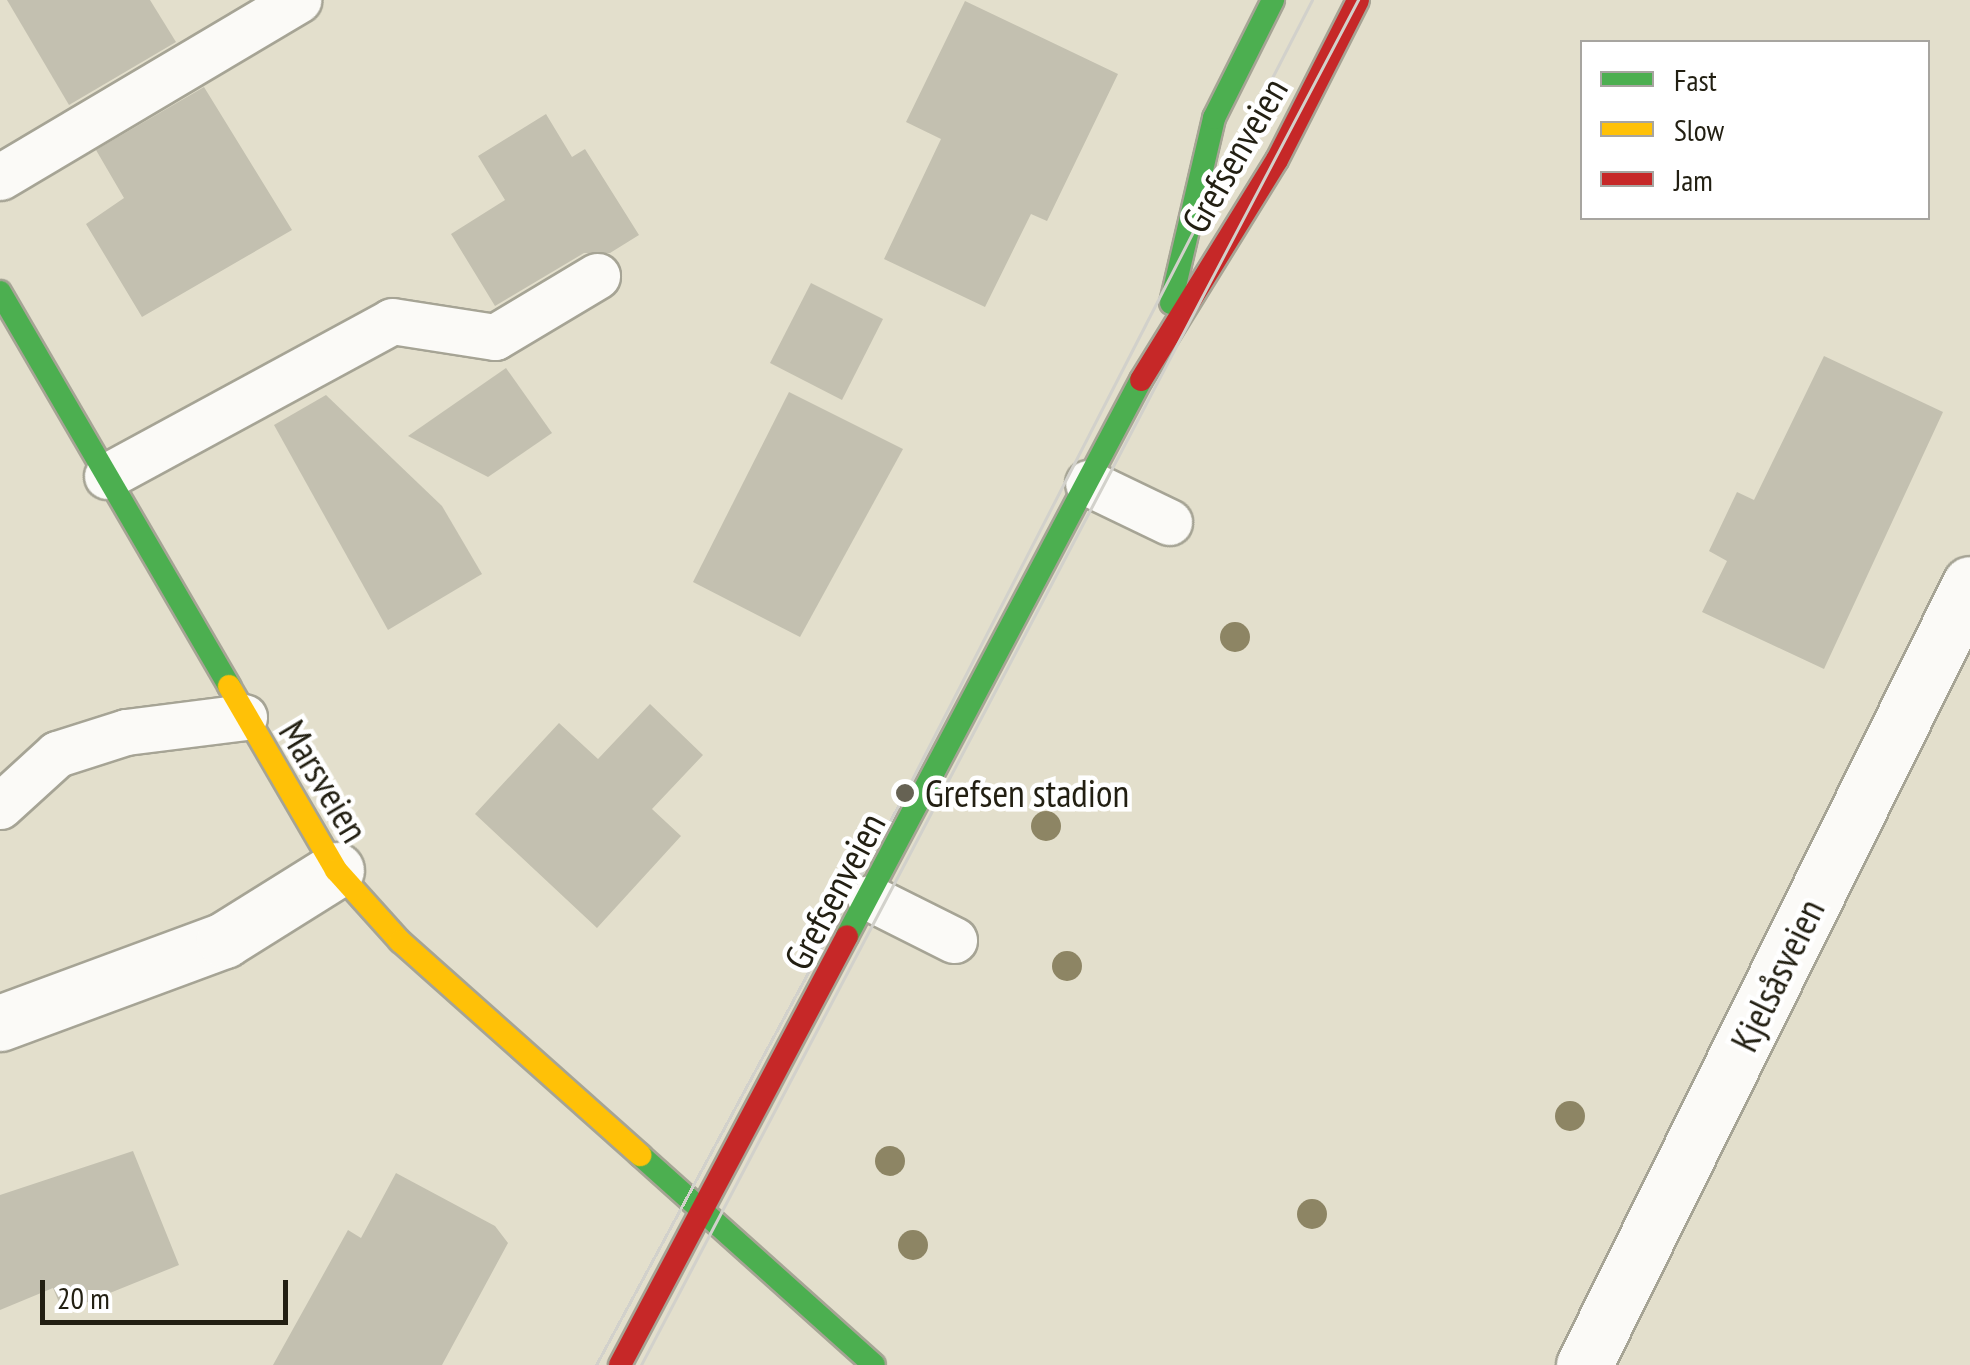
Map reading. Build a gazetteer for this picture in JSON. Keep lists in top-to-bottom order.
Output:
{
  "streets": {
    "main road": ["Grefsenveien", "Marsveien"],
    "street": ["Kjelsåsveien"]
  },
  "crossings": [
    ["Grefsenveien", "Marsveien"]
  ],
  "places": ["Grefsen stadion"],
  "legend": ["Fast", "Slow", "Jam"],
  "scale_bar": "20 m"
}
